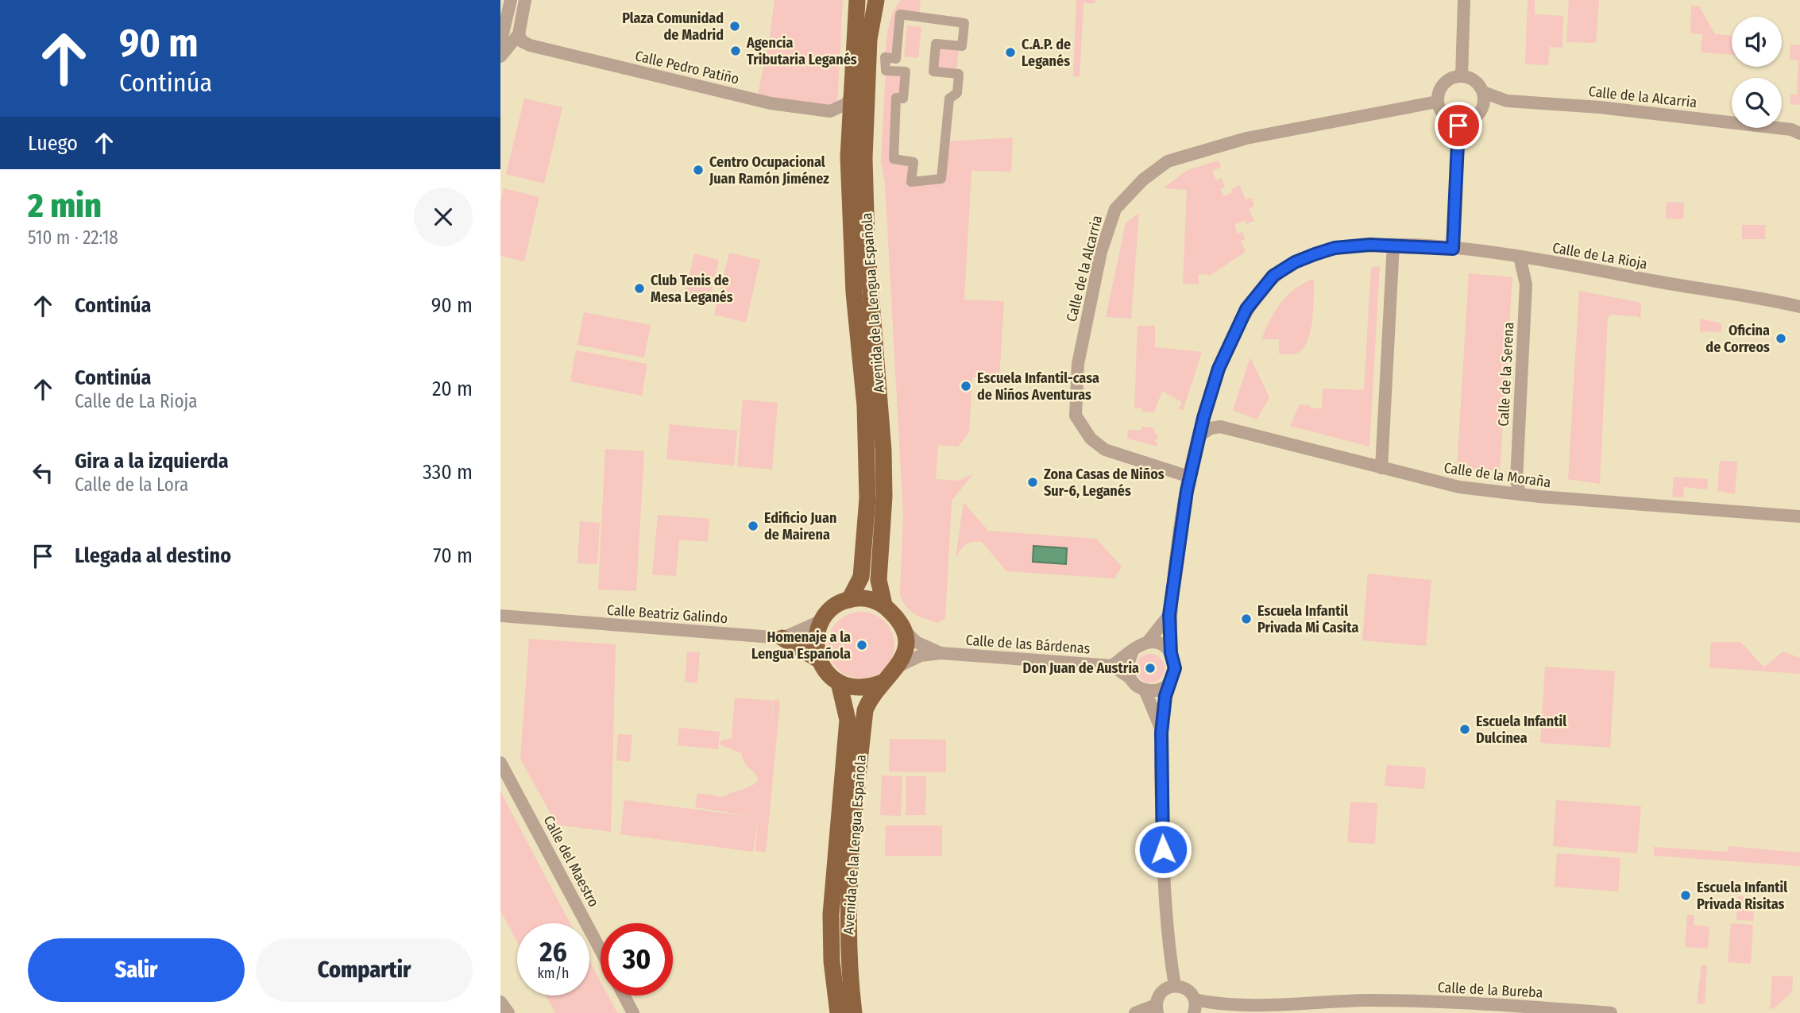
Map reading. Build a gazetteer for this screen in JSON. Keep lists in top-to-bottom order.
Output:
{
  "streets": {
    "highway": ["Avenida de la Lengua Española"],
    "street": [
      "Calle Pedro Patiño",
      "Calle de la Alcarria",
      "Calle de La Rioja",
      "Calle de la Serena",
      "Calle de la Moraña",
      "Calle Beatriz Galindo",
      "Calle de las Bárdenas",
      "Calle del Maestro",
      "Calle de la Bureba"
    ]
  },
  "crossings": [
    ["Calle Pedro Patiño", "Avenida de la Lengua Española"],
    ["Calle de la Alcarria", "Calle de La Rioja"],
    ["Calle de La Rioja", "Calle de la Serena"],
    ["Calle de La Rioja", "Calle de la Moraña"],
    ["Calle de La Rioja", "Calle de las Bárdenas"],
    ["Avenida de la Lengua Española", "Calle Beatriz Galindo"],
    ["Avenida de la Lengua Española", "Calle de las Bárdenas"],
    ["Calle de la Serena", "Calle de la Moraña"],
    ["Calle Beatriz Galindo", "Calle de las Bárdenas"]
  ],
  "places": [
    "Plaza Comunidad de Madrid",
    "Agencia Tributaria Leganés",
    "C.A.P. de Leganés",
    "Centro Ocupacional Juan Ramón Jiménez",
    "Club Tenis de Mesa Leganés",
    "Oficina de Correos",
    "Escuela Infantil-casa de Niños Aventuras",
    "Zona Casas de Niños Sur-6, Leganés",
    "Edificio Juan de Mairena",
    "Escuela Infantil Privada Mi Casita",
    "Homenaje a la Lengua Española",
    "Don Juan de Austria",
    "Escuela Infantil Dulcinea",
    "Escuela Infantil Privada Risitas"
  ],
  "page": {
    "turn": ["90 m", "Continúa"],
    "then": "Luego",
    "heading": ["2 min", "510 m · 22:18"],
    "list": [
      {
        "name": "Continúa",
        "value": "90 m"
      },
      {
        "name": "Continúa",
        "note": "Calle de La Rioja",
        "value": "20 m"
      },
      {
        "name": "Gira a la izquierda",
        "note": "Calle de la Lora",
        "value": "330 m"
      },
      {
        "name": "Llegada al destino",
        "value": "70 m"
      }
    ],
    "speed": "26 km/h",
    "limit": "30",
    "buttons": ["Salir", "Compartir"]
  }
}
